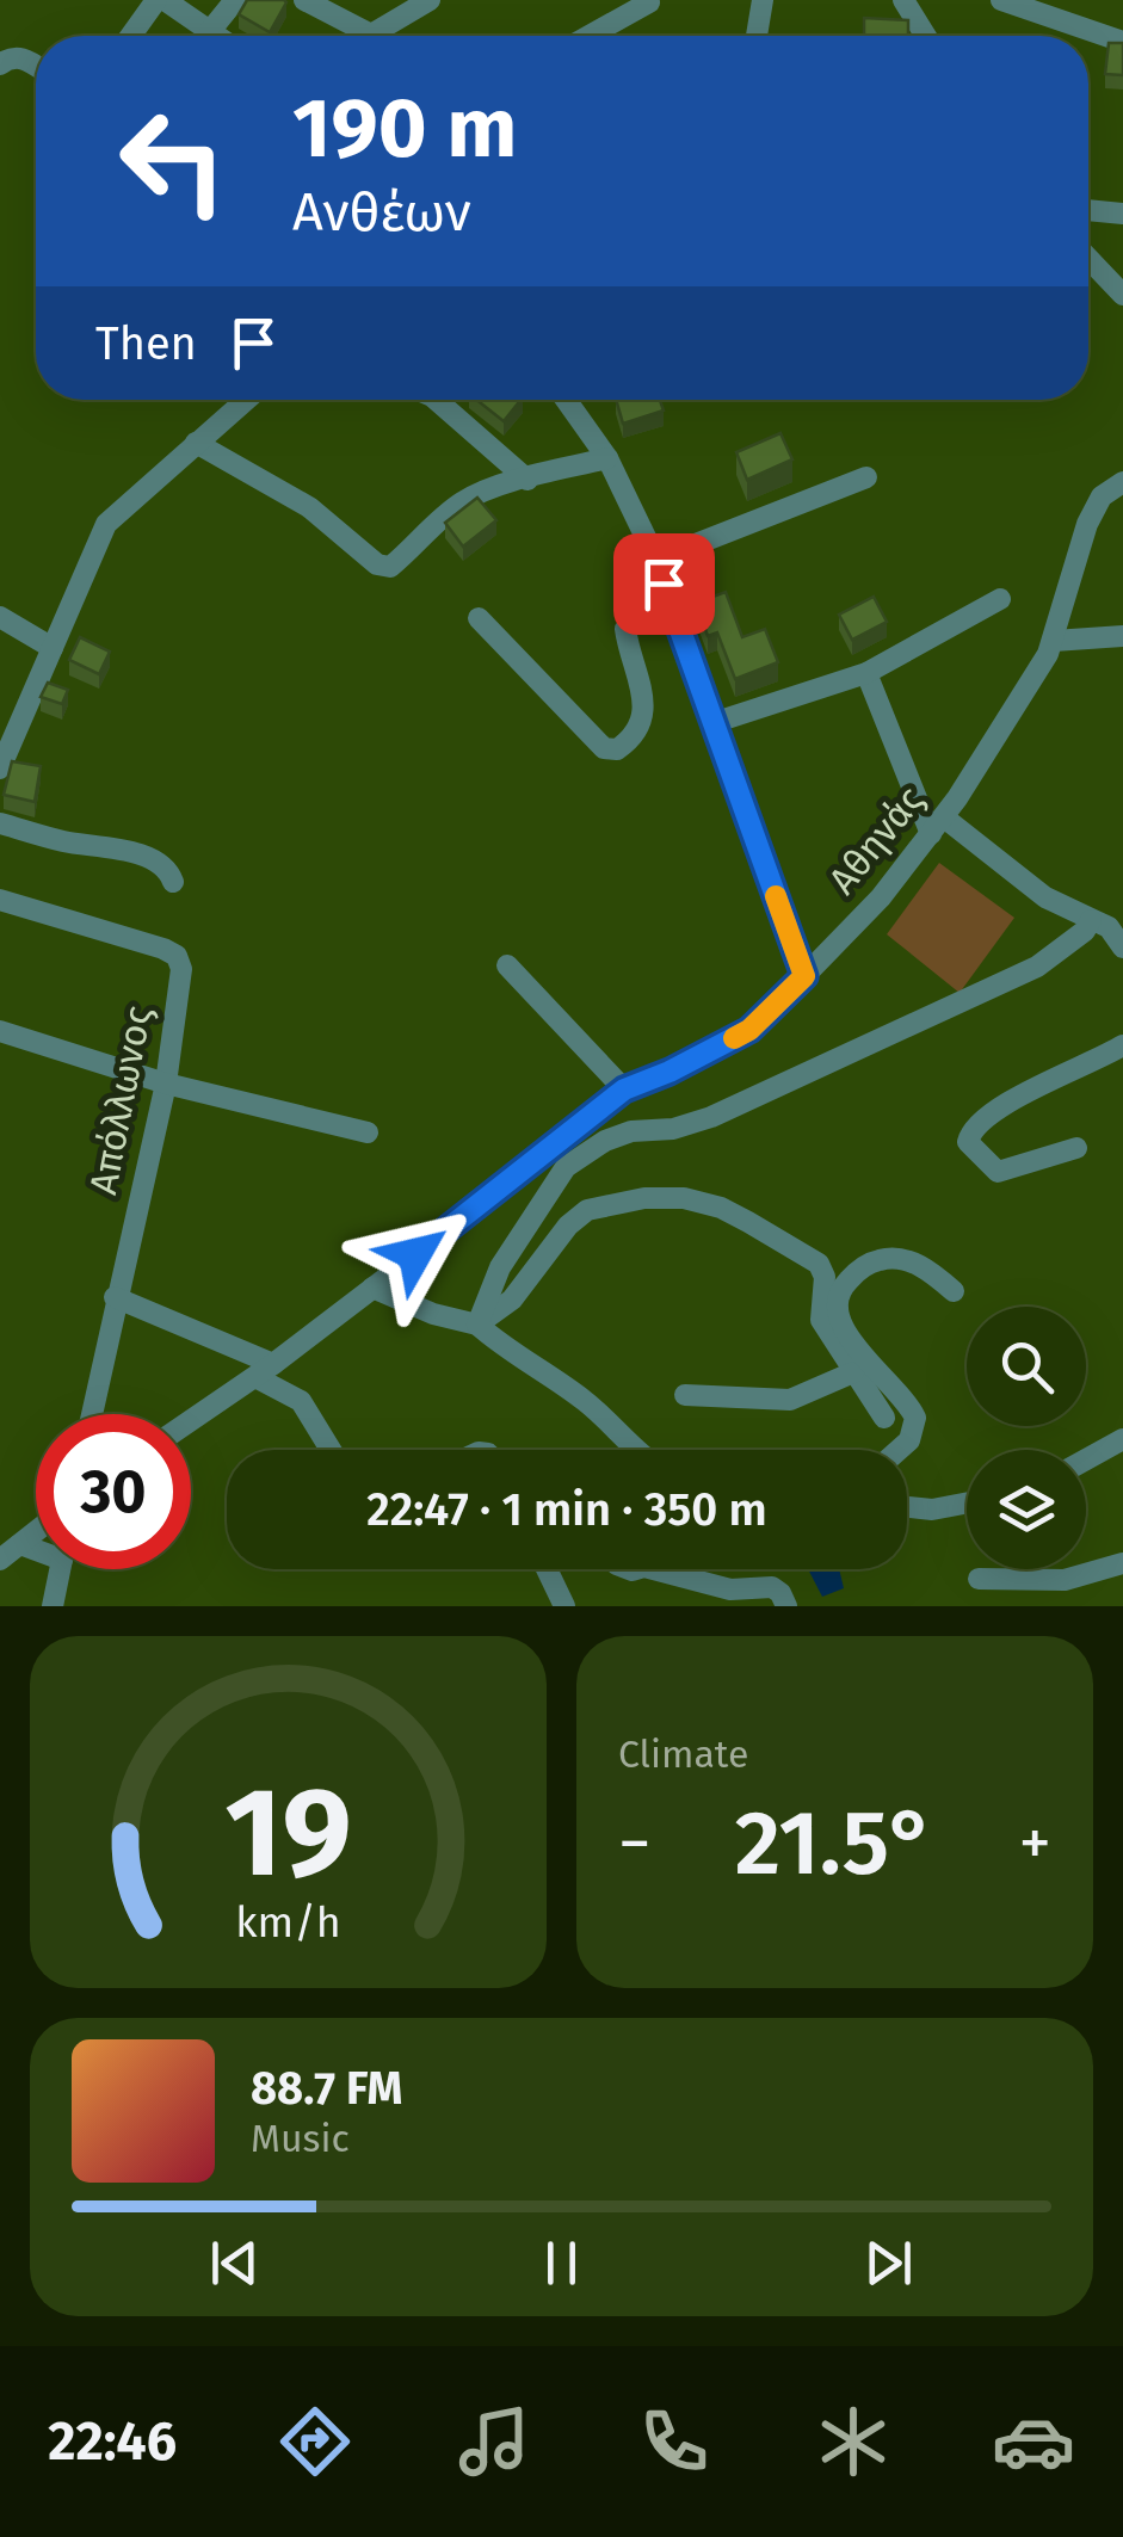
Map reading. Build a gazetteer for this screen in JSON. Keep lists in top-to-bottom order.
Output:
{
  "streets": {
    "street": ["Αθηνάς", "Απόλλωνος"]
  },
  "page": {
    "turn": ["190 m", "Ανθέων"],
    "then": "Then",
    "limit": "30",
    "trip": "22:47 · 1 min · 350 m",
    "tile": "Climate",
    "heat": ["−", "21.5°", "+"],
    "song": ["88.7 FM", "Music"],
    "tabs": "22:46",
    "gauge": ["19", "km/h"]
  }
}
